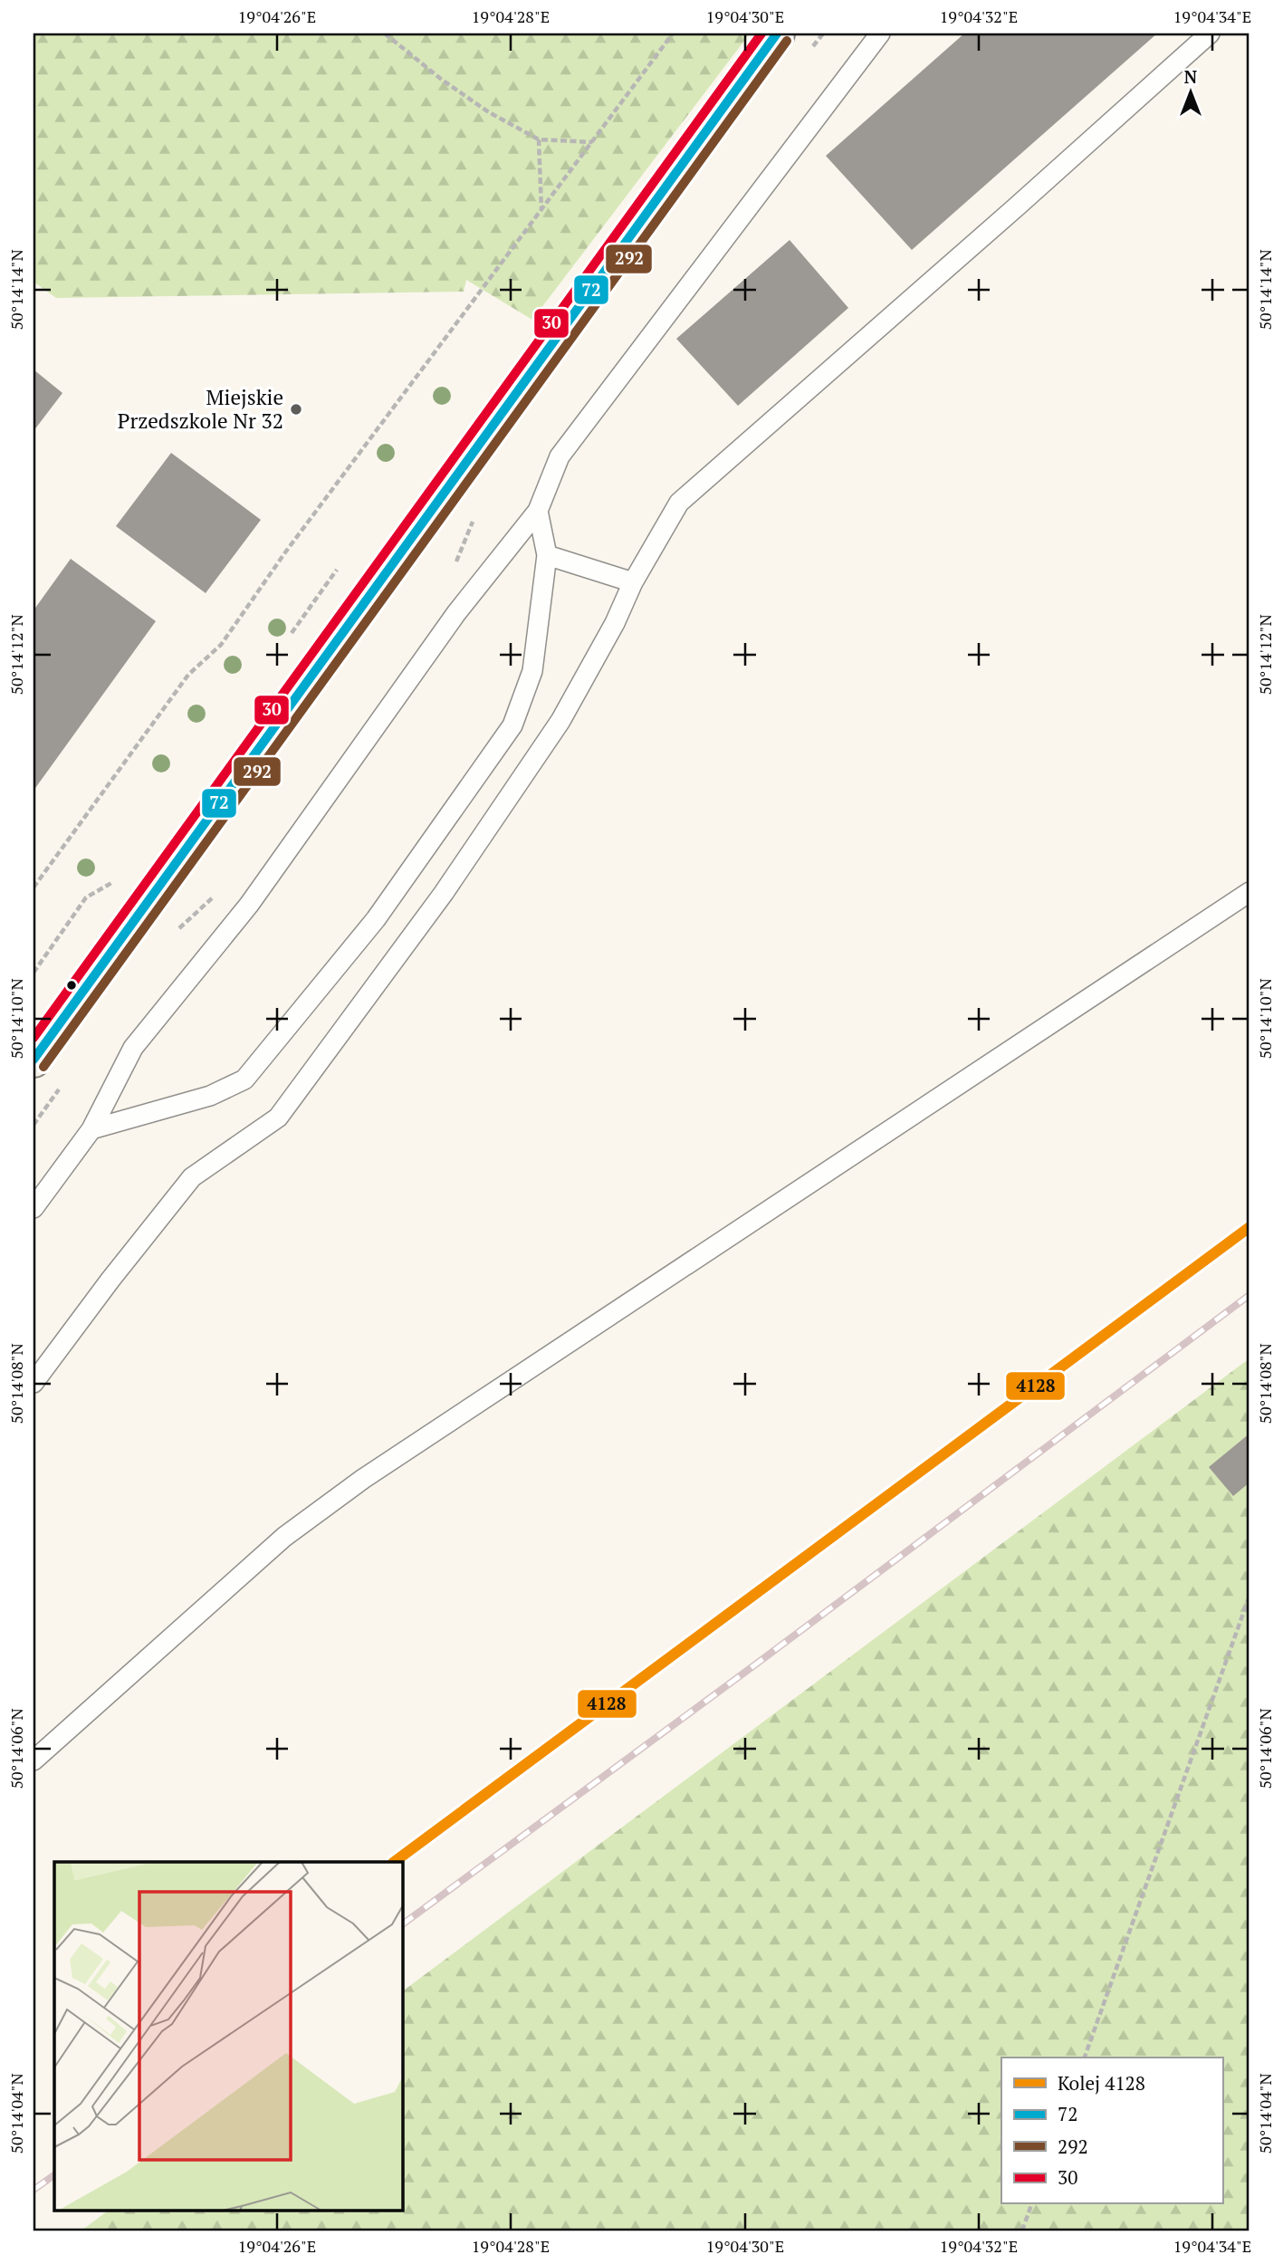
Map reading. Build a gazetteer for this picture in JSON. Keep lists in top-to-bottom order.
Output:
{
  "places": ["Miejskie Przedszkole Nr 32"],
  "lines": [
    "transit line 72",
    "transit line 30",
    "transit line 292",
    "rail line 4128"
  ],
  "legend": [
    "Kolej 4128",
    "72",
    "292",
    "30"
  ],
  "north": "top",
  "coordinates": [
    "19°04'26\"E",
    "19°04'28\"E",
    "19°04'30\"E",
    "19°04'32\"E",
    "19°04'34\"E",
    "50°14'14\"N",
    "50°14'12\"N",
    "50°14'10\"N",
    "50°14'08\"N",
    "50°14'06\"N",
    "50°14'04\"N"
  ]
}
